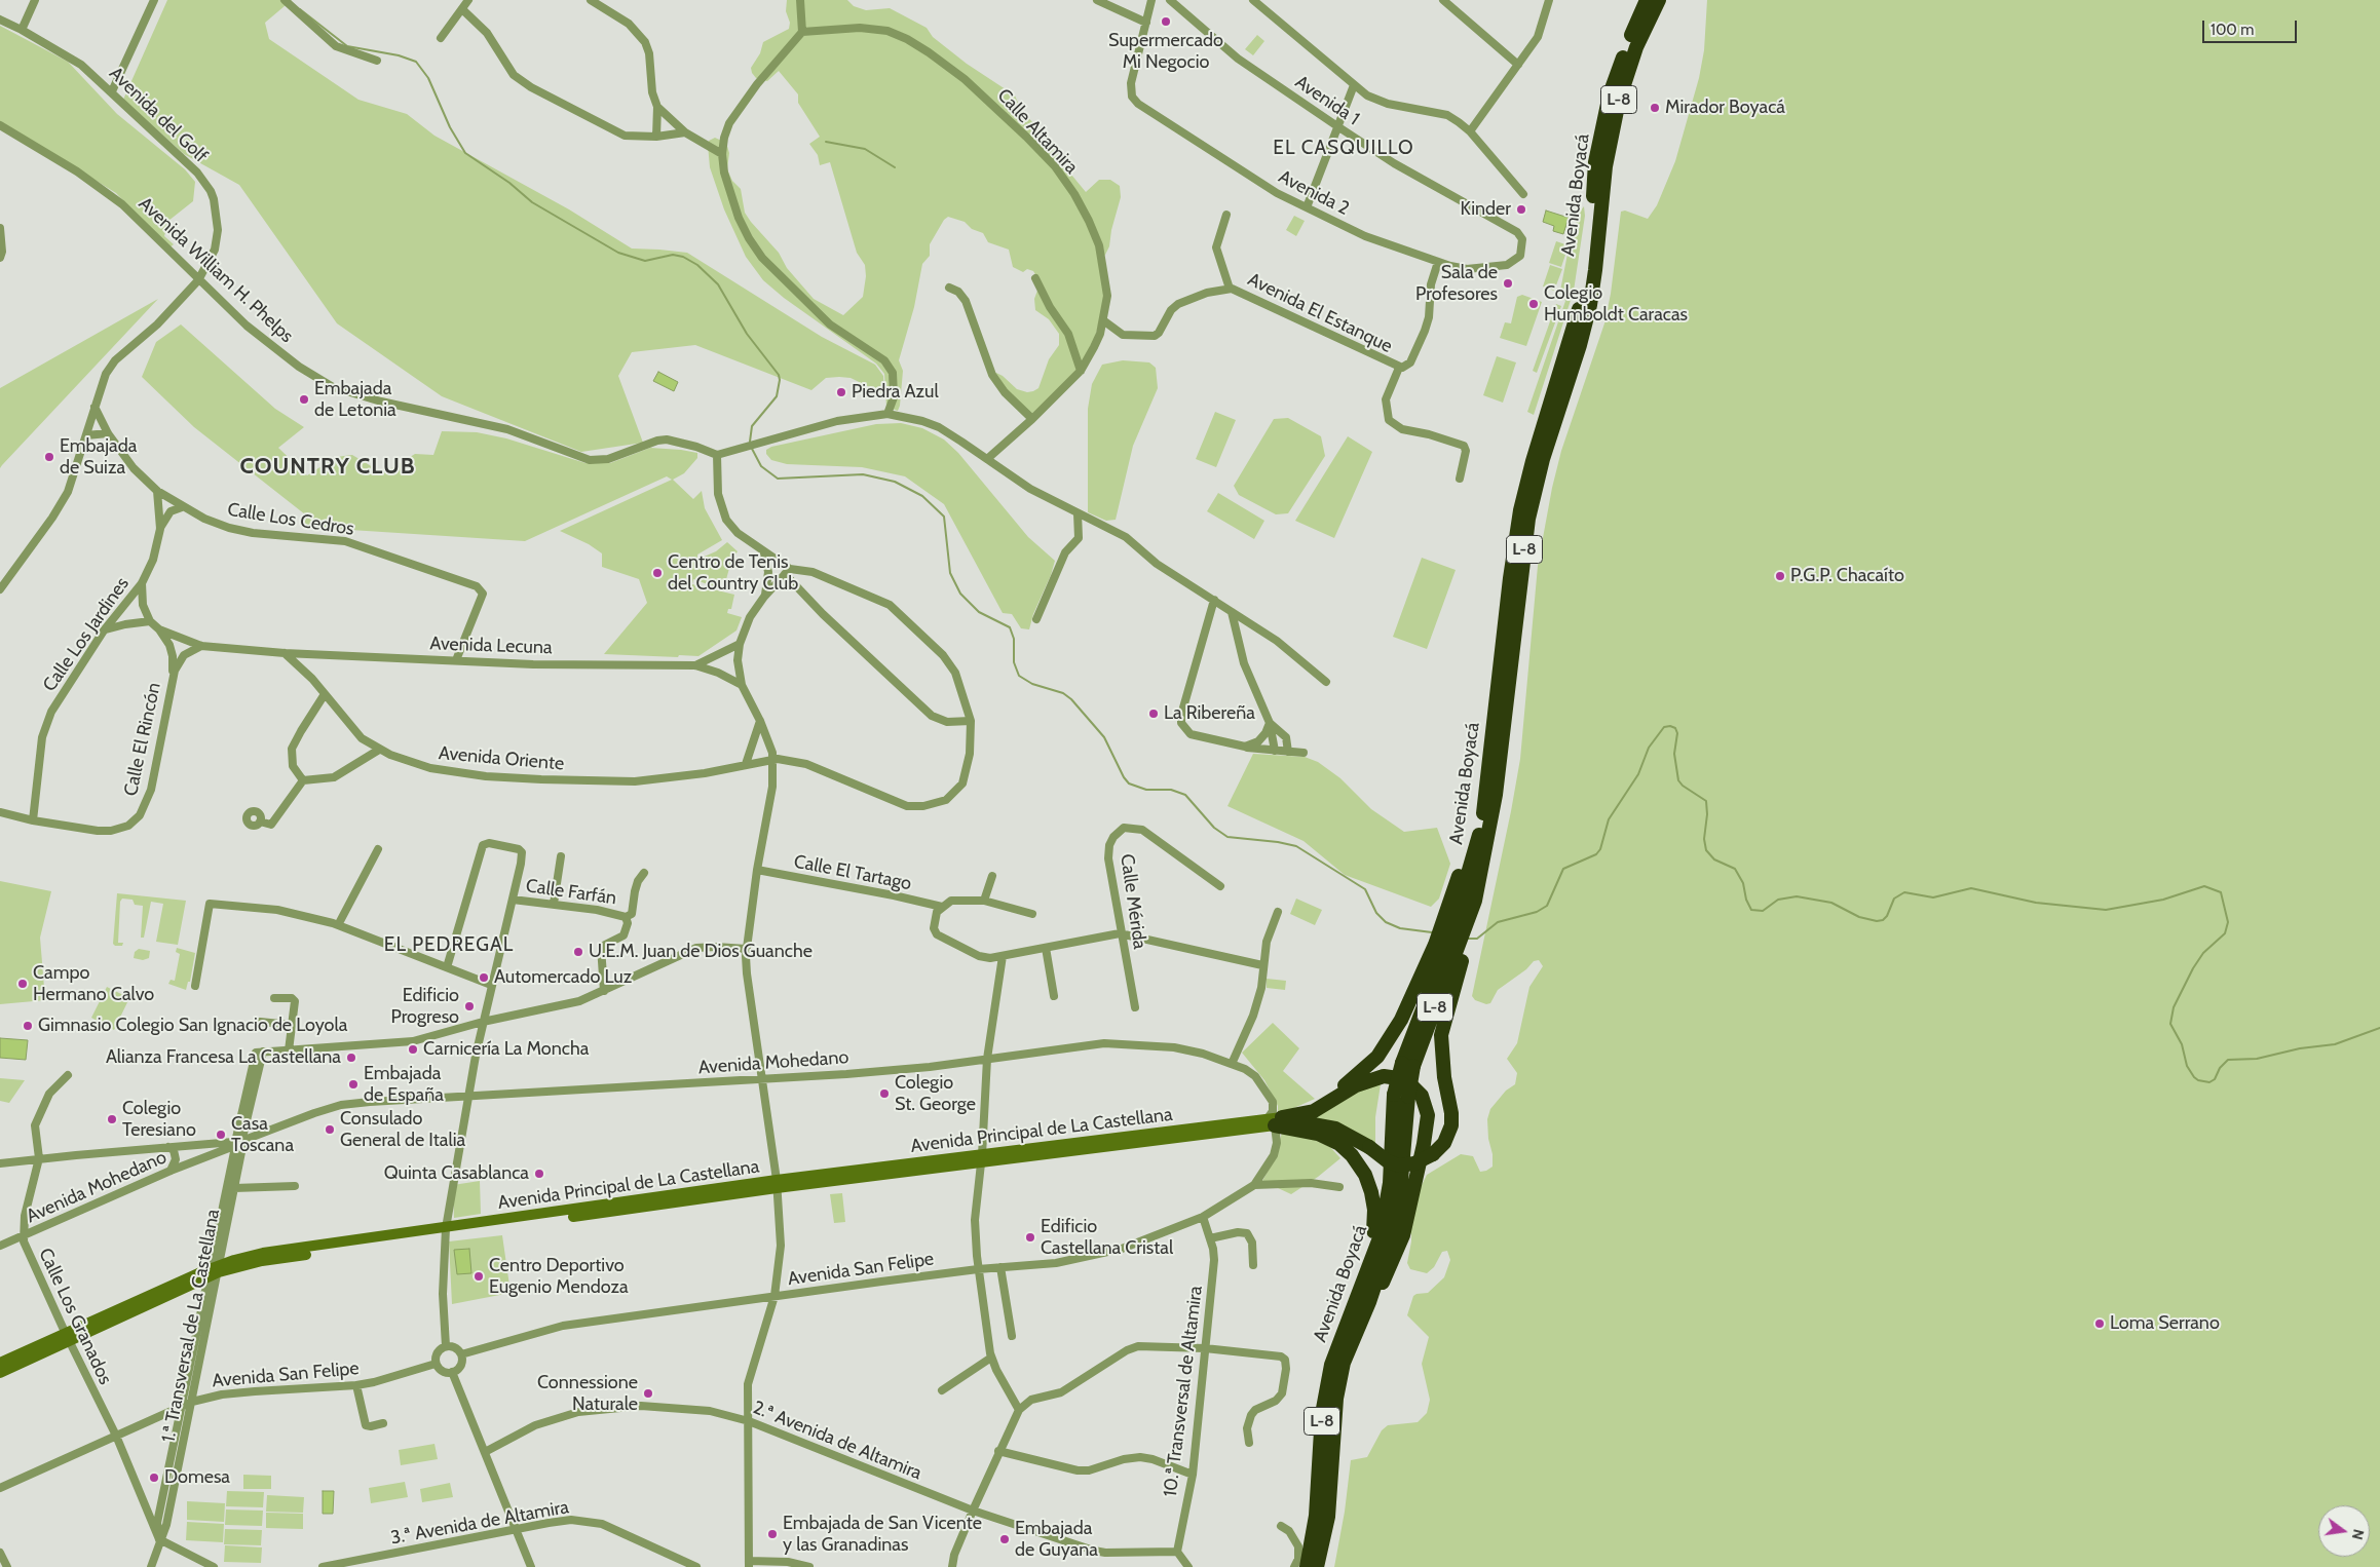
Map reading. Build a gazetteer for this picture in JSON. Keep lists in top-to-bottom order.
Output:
{
  "streets": {
    "highway": ["L-8", "Avenida Boyacá"],
    "street": [
      "Avenida 1",
      "Avenida del Golf",
      "Calle Altamira",
      "Avenida 2",
      "Avenida William H. Phelps",
      "Avenida El Estanque",
      "Calle Los Cedros",
      "Calle Los Jardines",
      "Avenida Lecuna",
      "Calle El Rincón",
      "Avenida Oriente",
      "Calle El Tartago",
      "Calle Farfán",
      "Calle Mérida",
      "Avenida Mohedano",
      "Avenida Principal de La Castellana",
      "Avenida San Felipe",
      "Calle Los Granados",
      "1.ª Transversal de La Castellana",
      "10.ª Transversal de Altamira",
      "2.ª Avenida de Altamira",
      "3.ª Avenida de Altamira"
    ]
  },
  "crossings": [
    ["Avenida 1", "Avenida 2"],
    ["Avenida del Golf", "Avenida William H. Phelps"],
    ["Avenida del Golf", "Calle Los Cedros"],
    ["Calle Altamira", "Avenida El Estanque"],
    ["Avenida 2", "Avenida El Estanque"],
    ["Calle Los Cedros", "Calle Los Jardines"],
    ["Calle Los Cedros", "Avenida Lecuna"],
    ["Calle Los Jardines", "Calle El Rincón"],
    ["Avenida Lecuna", "Avenida Oriente"],
    ["Avenida Mohedano", "Avenida Principal de La Castellana"],
    ["Avenida Mohedano", "Avenida San Felipe"],
    ["Avenida Mohedano", "Calle Los Granados"],
    ["Avenida Mohedano", "1.ª Transversal de La Castellana"],
    ["Avenida Principal de La Castellana", "Avenida San Felipe"],
    ["Avenida Principal de La Castellana", "Calle Los Granados"],
    ["Avenida Principal de La Castellana", "1.ª Transversal de La Castellana"],
    ["Avenida San Felipe", "Calle Los Granados"],
    ["Avenida San Felipe", "1.ª Transversal de La Castellana"],
    ["Avenida San Felipe", "10.ª Transversal de Altamira"],
    ["Calle Los Granados", "1.ª Transversal de La Castellana"],
    ["10.ª Transversal de Altamira", "2.ª Avenida de Altamira"]
  ],
  "districts": ["EL CASQUILLO", "COUNTRY CLUB", "EL PEDREGAL"],
  "places": [
    "Supermercado Mi Negocio",
    "Mirador Boyacá",
    "Kinder",
    "Sala de Profesores",
    "Colegio Humboldt Caracas",
    "Piedra Azul",
    "Embajada de Letonia",
    "Embajada de Suiza",
    "Centro de Tenis del Country Club",
    "P.G.P. Chacaíto",
    "La Ribereña",
    "U.E.M. Juan de Dios Guanche",
    "Automercado Luz",
    "Campo Hermano Calvo",
    "Edificio Progreso",
    "Gimnasio Colegio San Ignacio de Loyola",
    "Carnicería La Moncha",
    "Alianza Francesa La Castellana",
    "Embajada de España",
    "Colegio St. George",
    "Colegio Teresiano",
    "Consulado General de Italia",
    "Casa Toscana",
    "Quinta Casablanca",
    "Edificio Castellana Cristal",
    "Centro Deportivo Eugenio Mendoza",
    "Loma Serrano",
    "Connessione Naturale",
    "Domesa",
    "Embajada de San Vicente y las Granadinas",
    "Embajada de Guyana"
  ],
  "scale_bar": "100 m",
  "north": "right"
}
